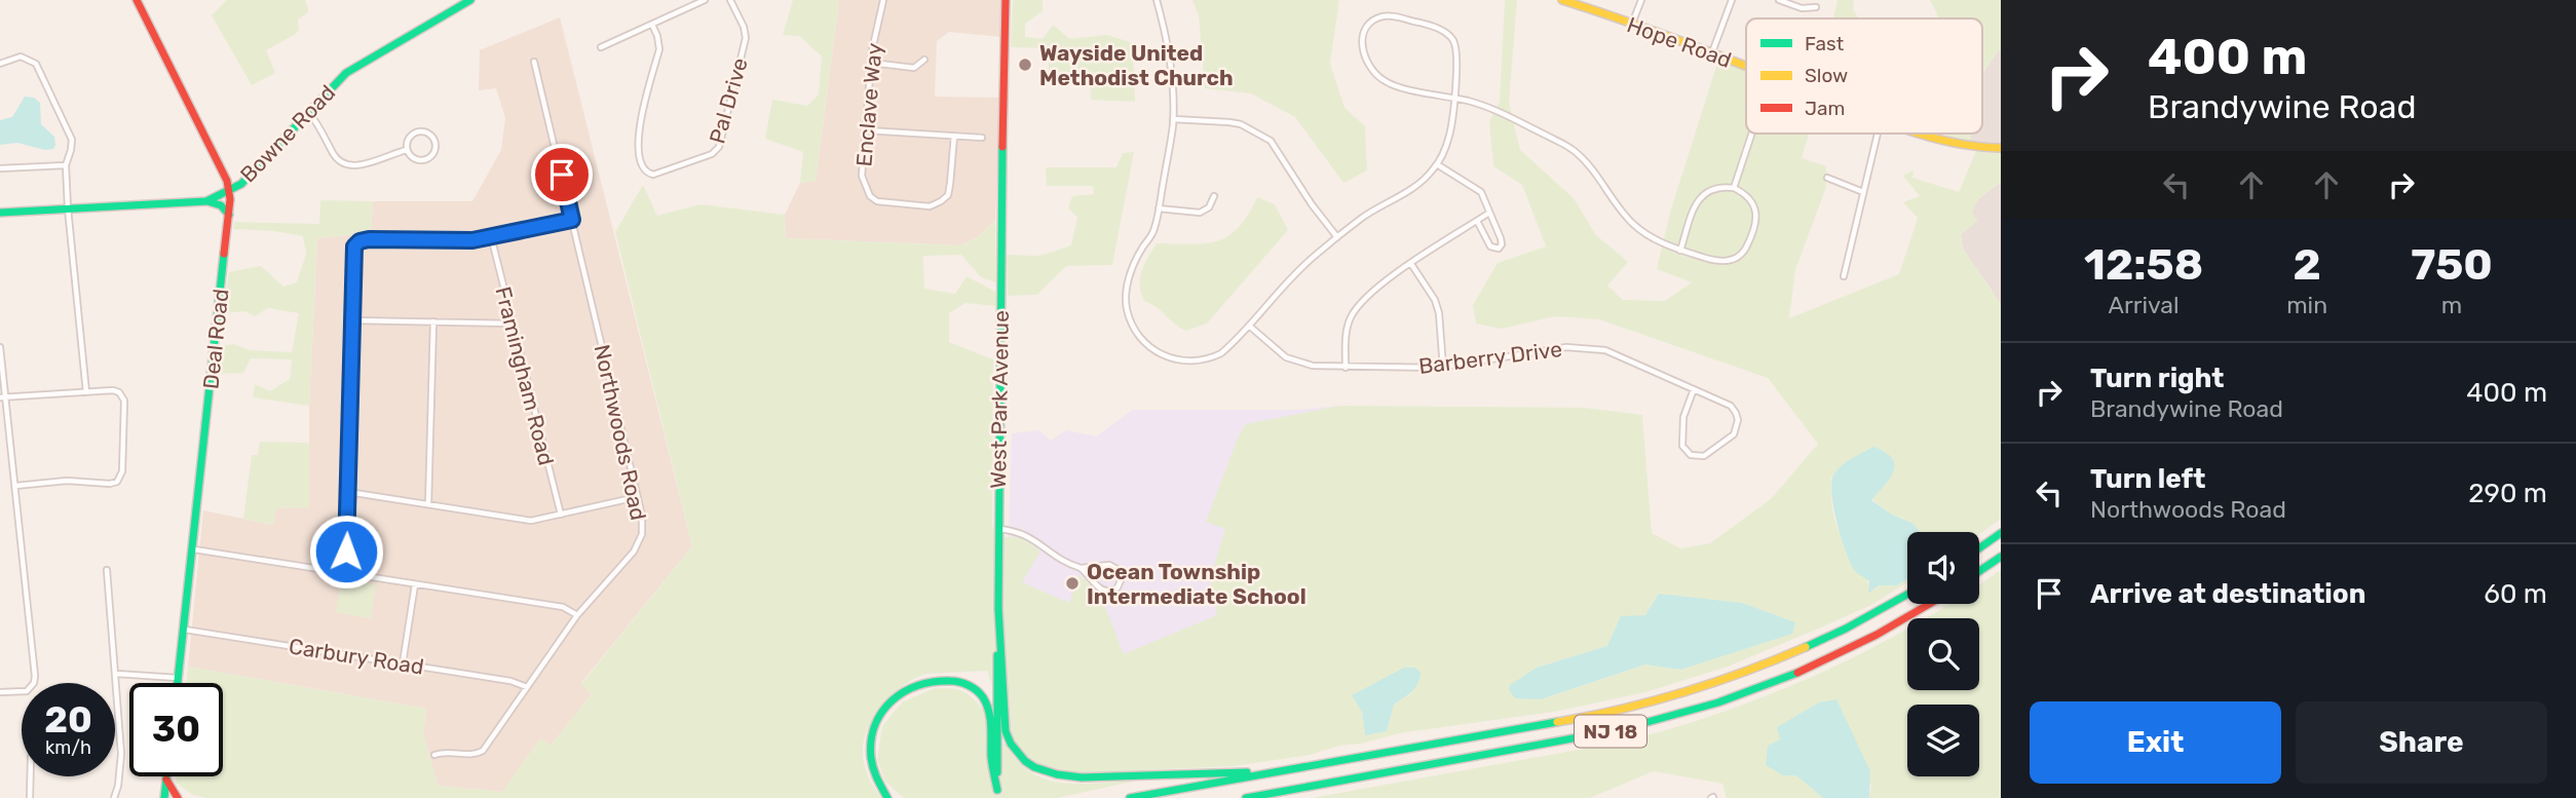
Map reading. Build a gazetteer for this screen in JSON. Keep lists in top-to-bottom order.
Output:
{
  "streets": {
    "main road": [
      "Hope Road",
      "Bowne Road",
      "Deal Road",
      "West Park Avenue",
      "NJ 18"
    ],
    "street": [
      "Pal Drive",
      "Enclave Way",
      "Barberry Drive",
      "Framingham Road",
      "Northwoods Road",
      "Carbury Road"
    ]
  },
  "crossings": [
    ["Bowne Road", "Deal Road"],
    ["Deal Road", "Carbury Road"],
    ["Northwoods Road", "Carbury Road"]
  ],
  "places": ["Wayside United Methodist Church", "Ocean Township Intermediate School"],
  "legend": ["Fast", "Slow", "Jam"],
  "page": {
    "turn": ["400 m", "Brandywine Road"],
    "eta": [
      "12:58",
      "Arrival",
      "2",
      "min",
      "750",
      "m"
    ],
    "list": [
      {
        "name": "Turn right",
        "note": "Brandywine Road",
        "value": "400 m"
      },
      {
        "name": "Turn left",
        "note": "Northwoods Road",
        "value": "290 m"
      },
      {
        "name": "Arrive at destination",
        "value": "60 m"
      }
    ],
    "speed": "20 km/h",
    "limit": "30",
    "buttons": ["Exit", "Share"]
  }
}
